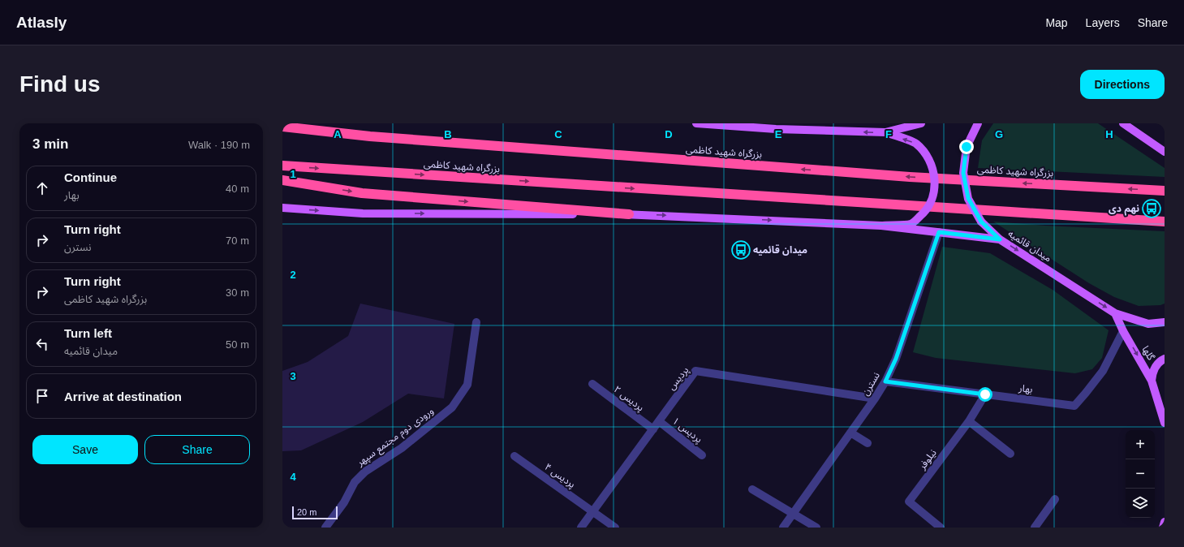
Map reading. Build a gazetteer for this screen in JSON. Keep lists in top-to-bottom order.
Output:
{
  "streets": {
    "highway": ["بزرگراه شهید کاظمی"],
    "main road": ["میدان قائمیه", "گلها"],
    "street": [
      "پردیس",
      "نسترن",
      "بهار",
      "پردیس ۲",
      "پردیس ۱",
      "ورودی دوم مجتمع سپهر",
      "نیلوفر",
      "پردیس ۴"
    ]
  },
  "crossings": [
    ["میدان قائمیه", "گلها"],
    ["گلها", "بهار"],
    ["پردیس", "نسترن"],
    ["پردیس", "پردیس ۲"],
    ["پردیس", "پردیس ۱"],
    ["پردیس", "پردیس ۴"],
    ["نسترن", "بهار"],
    ["بهار", "نیلوفر"]
  ],
  "one_way": ["میدان قائمیه", "گلها"],
  "places": {
    "bus stop": ["نهم دی", "میدان قائمیه"]
  },
  "scale_bar": "20 m",
  "page": {
    "header": "Atlasly",
    "nav": ["Map", "Layers", "Share"],
    "buttons": [
      "Directions",
      ["Save", "Share"]
    ],
    "title": "Find us",
    "heading": ["3 min", "Walk · 190 m"],
    "list": [
      ["Continue", "بهار", "40 m"],
      ["Turn right", "نسترن", "70 m"],
      ["Turn right", "بزرگراه شهید کاظمی", "30 m"],
      ["Turn left", "میدان قائمیه", "50 m"],
      "Arrive at destination"
    ],
    "map_buttons": ["+", "−"],
    "scale": "20 m"
  },
  "grid": {
    "columns": [
      "A",
      "B",
      "C",
      "D",
      "E",
      "F",
      "G",
      "H"
    ],
    "rows": [
      "1",
      "2",
      "3",
      "4"
    ]
  }
}
